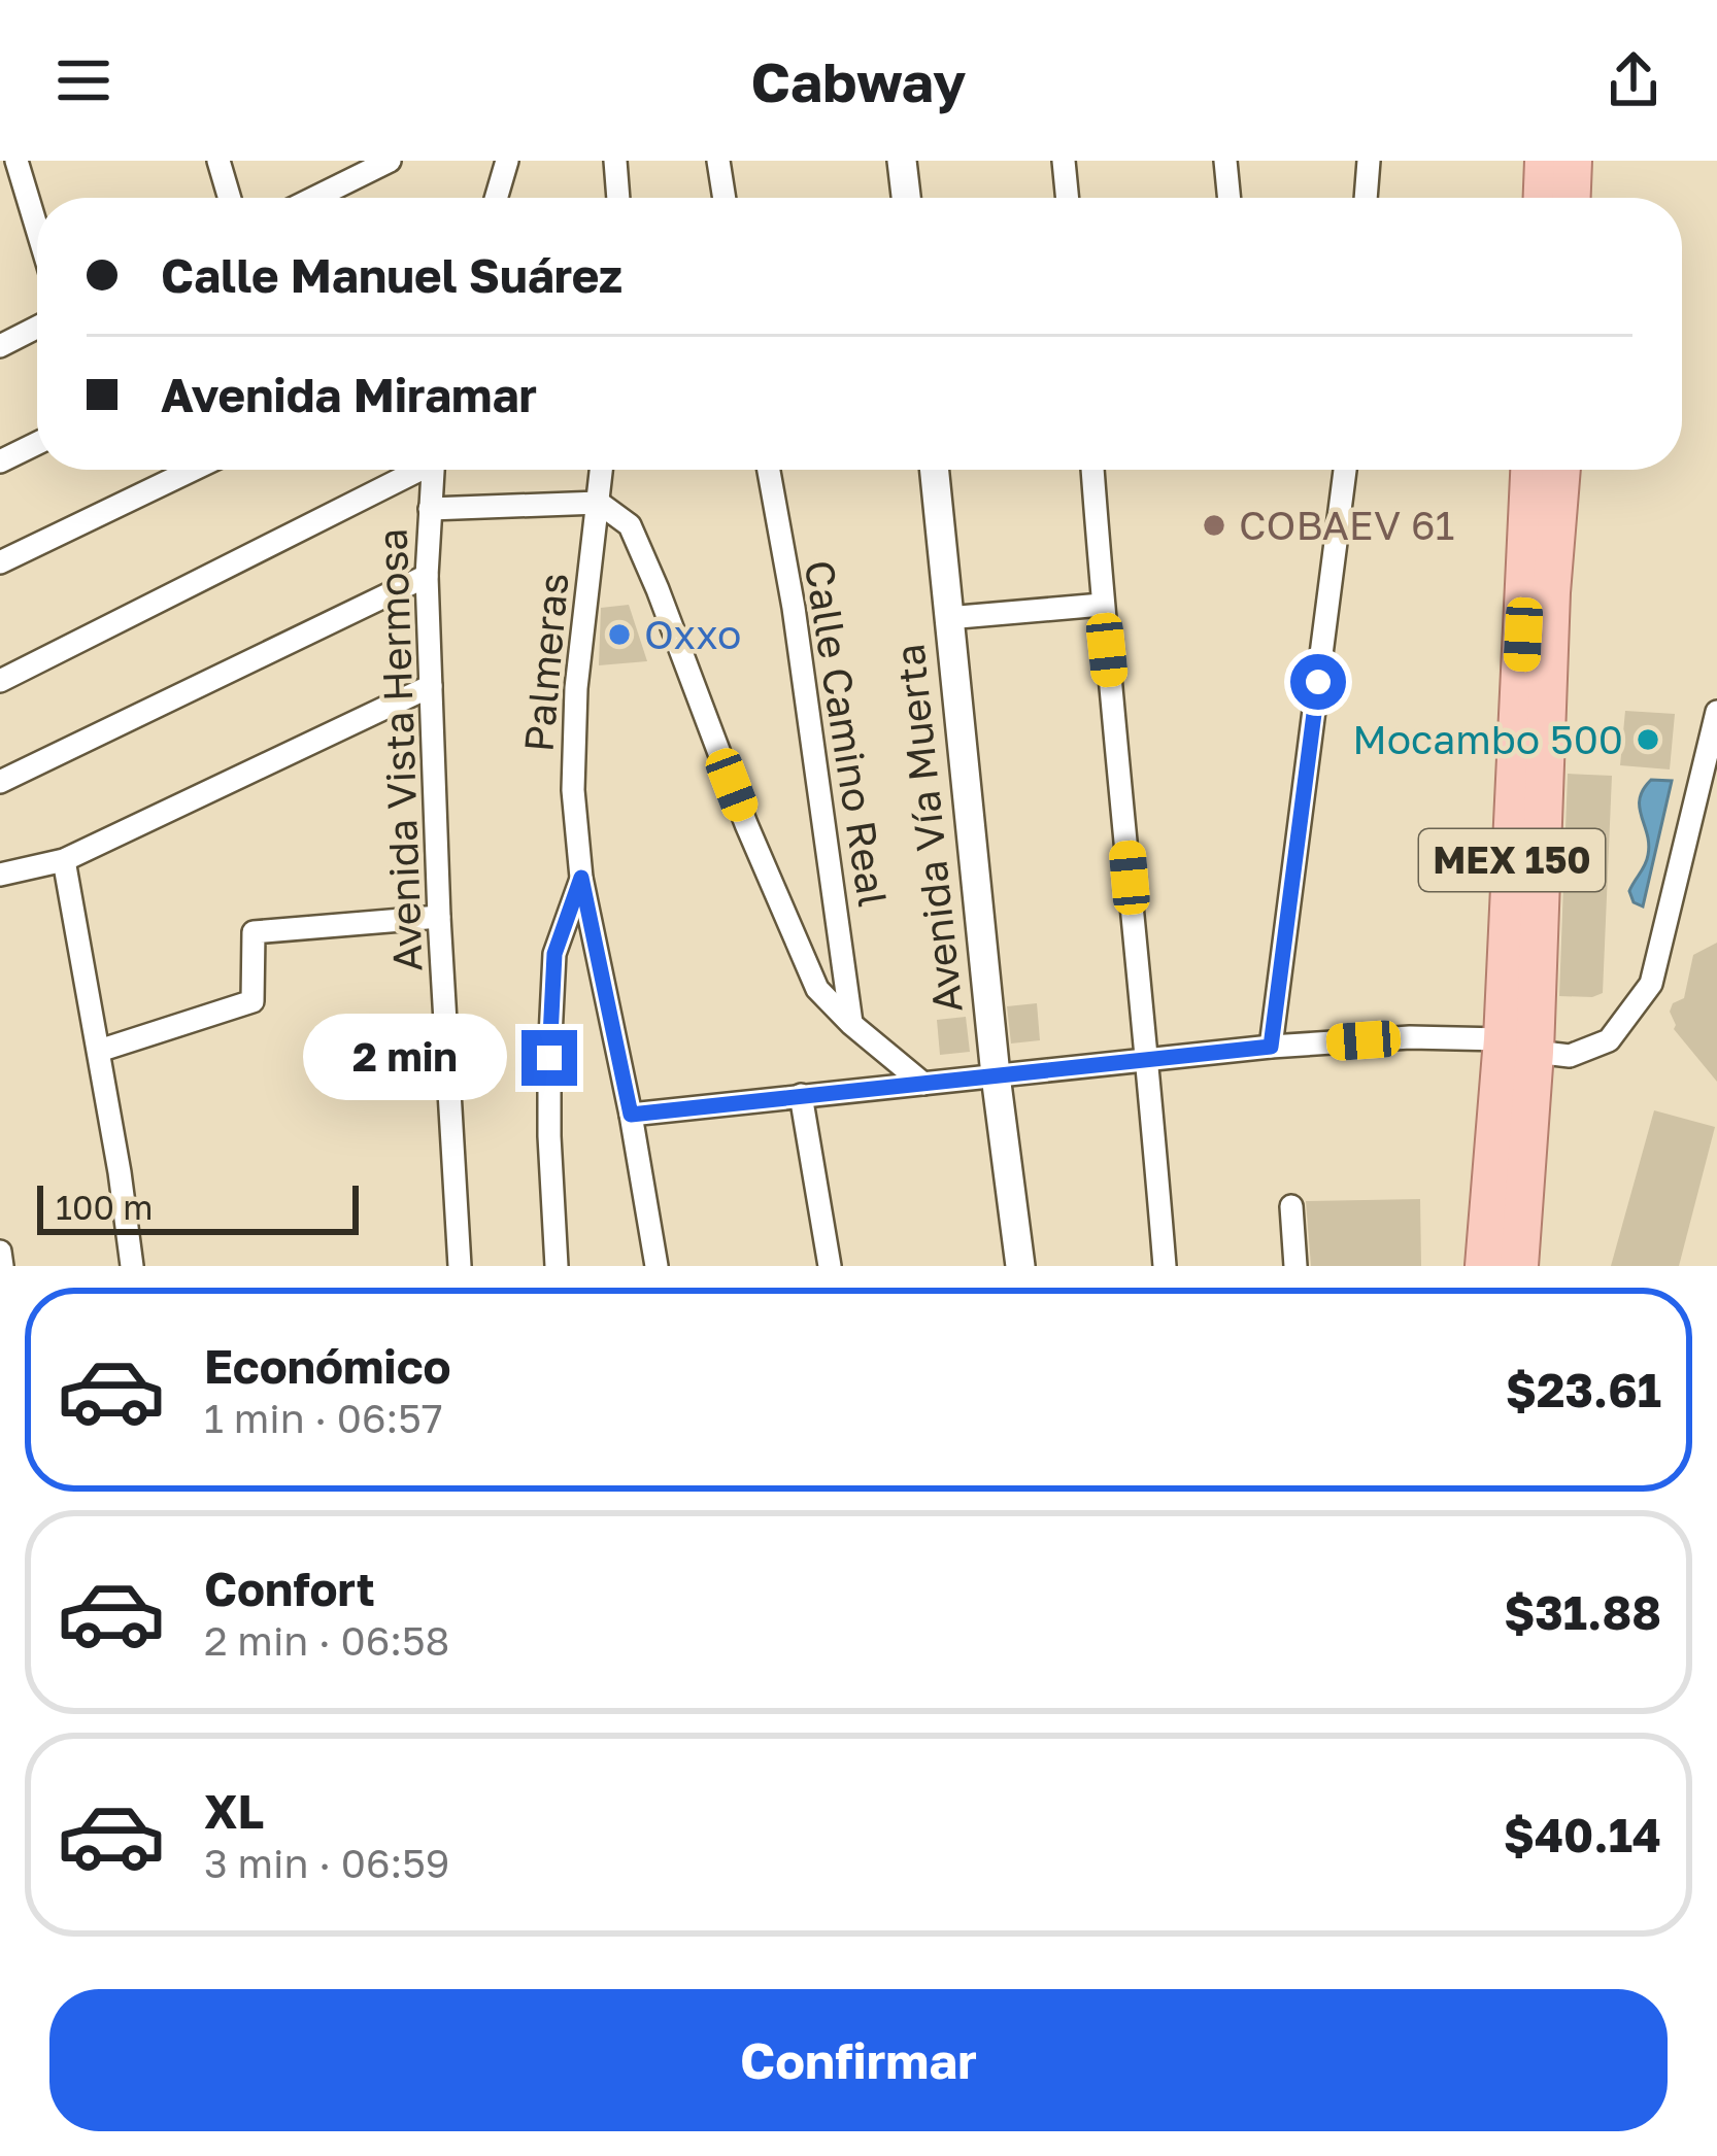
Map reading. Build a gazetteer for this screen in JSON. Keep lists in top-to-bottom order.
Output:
{
  "streets": {
    "main road": ["MEX 150"],
    "street": [
      "Palmeras",
      "Calle Camino Real",
      "Avenida Vista Hermosa",
      "Avenida Vía Muerta"
    ]
  },
  "places": ["COBAEV 61", "Oxxo", "Mocambo 500"],
  "scale_bar": "100 m",
  "page": {
    "header": "Cabway",
    "banner": ["Calle Manuel Suárez", "Avenida Miramar"],
    "bubble": "2 min",
    "scale": "100 m",
    "list": [
      {
        "name": "Económico",
        "note": "1 min · 06:57",
        "value": "$23.61"
      },
      {
        "name": "Confort",
        "note": "2 min · 06:58",
        "value": "$31.88"
      },
      {
        "name": "XL",
        "note": "3 min · 06:59",
        "value": "$40.14"
      }
    ],
    "buttons": "Confirmar"
  }
}
